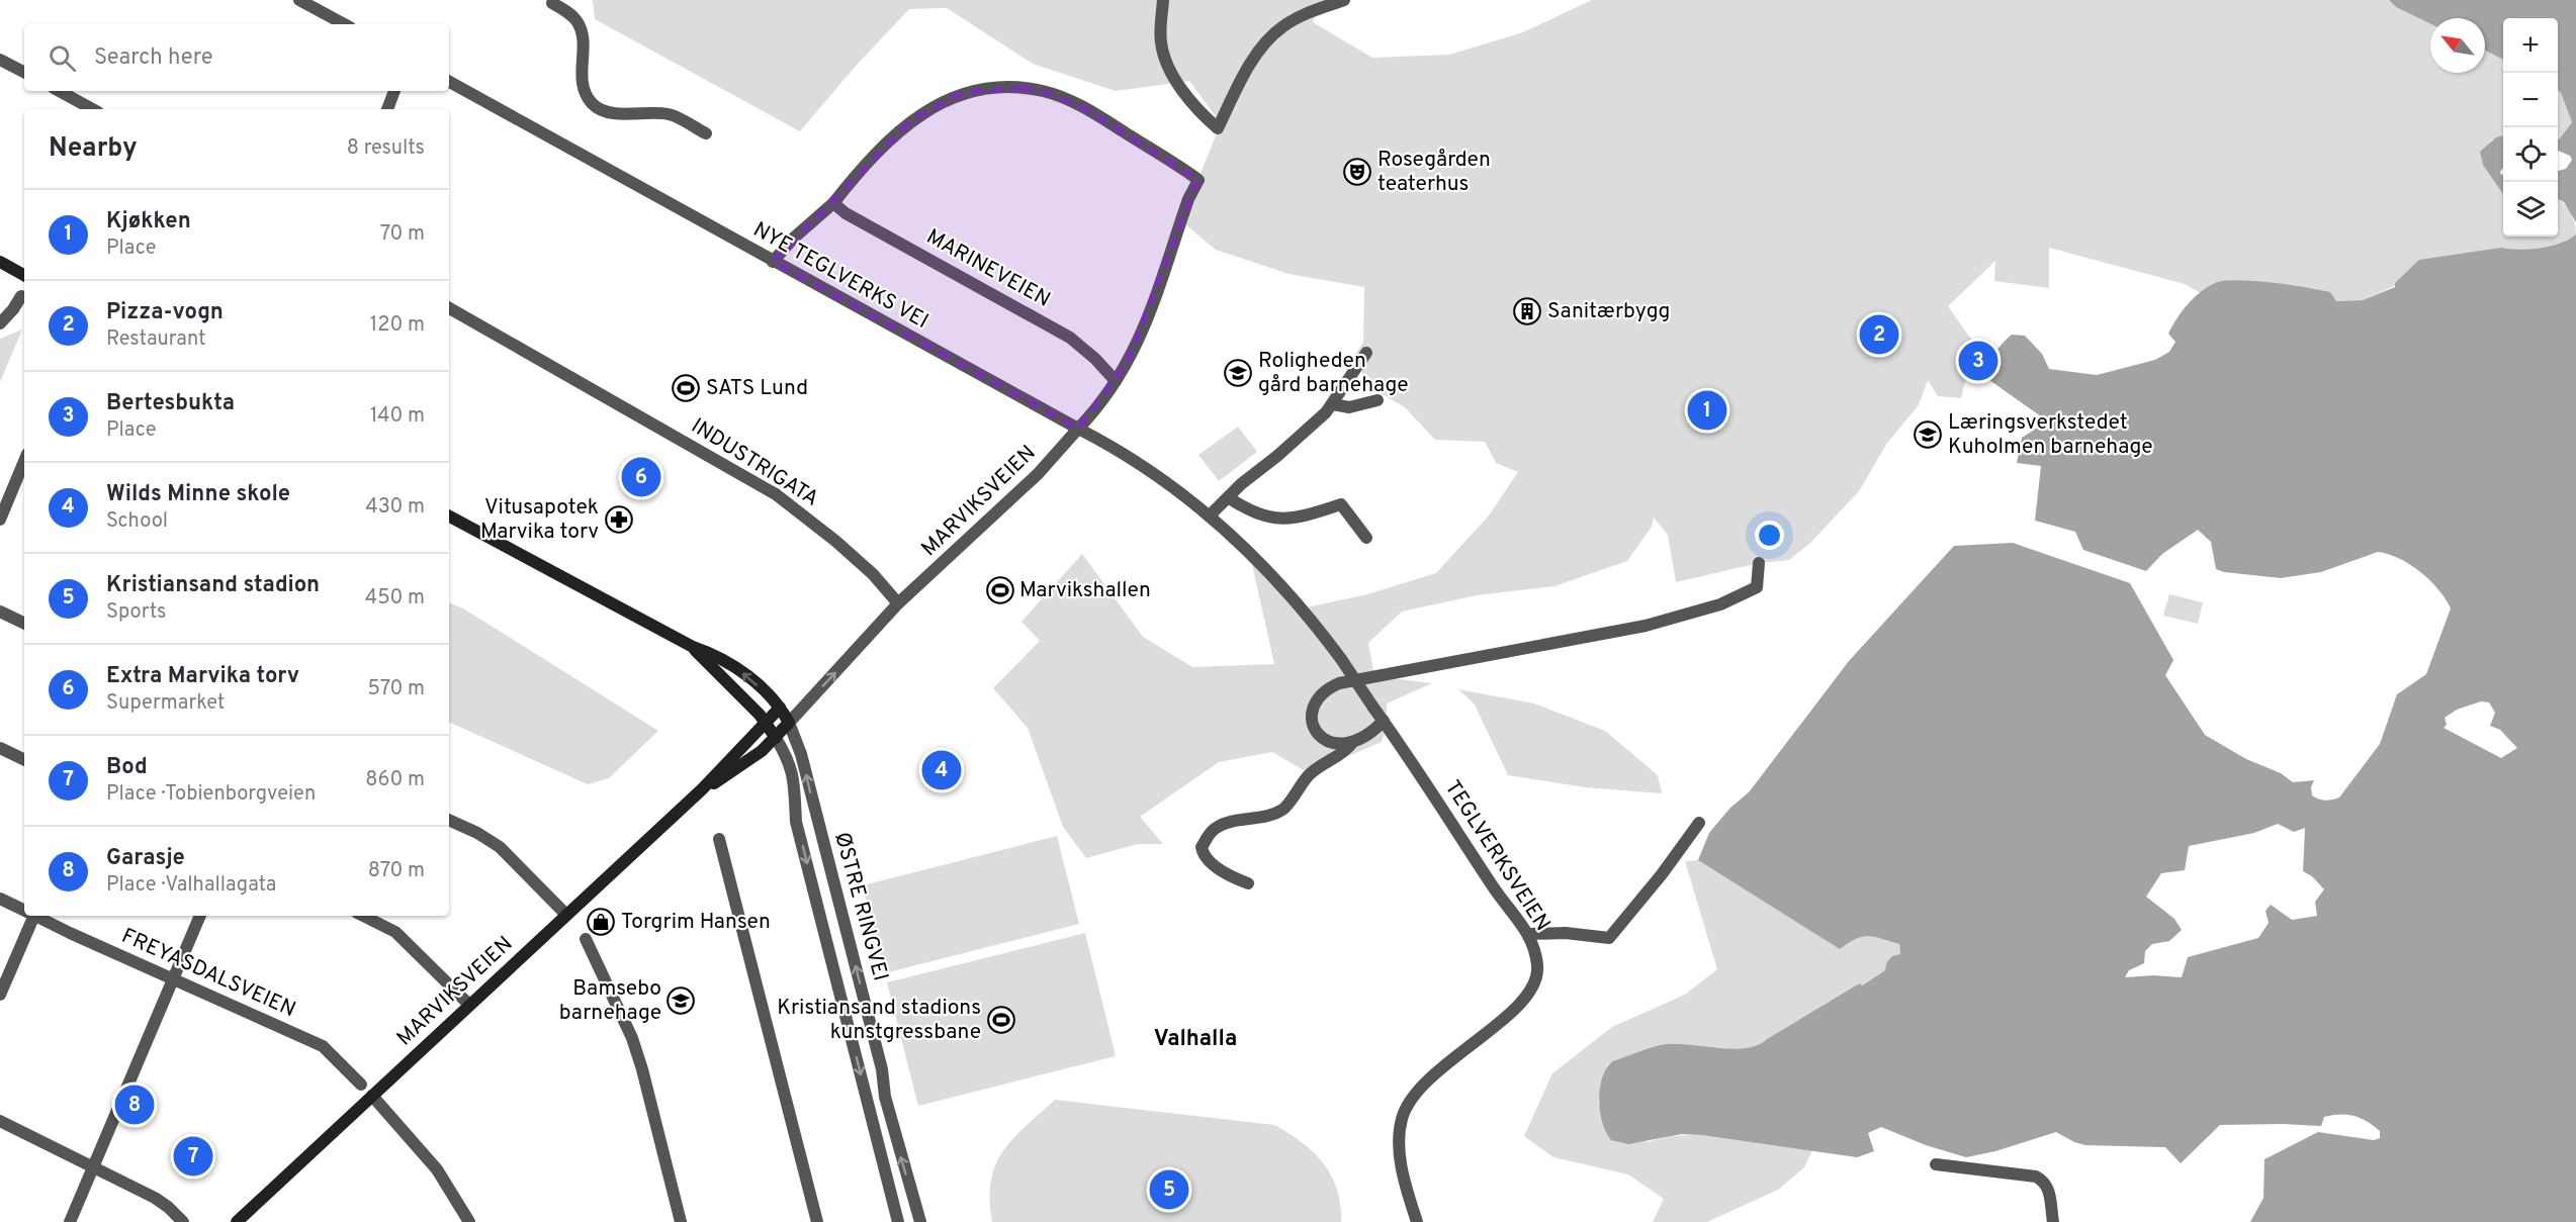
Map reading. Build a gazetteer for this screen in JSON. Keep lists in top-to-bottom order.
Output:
{
  "streets": {
    "main road": ["MARVIKSVEIEN", "ØSTRE RINGVEI"],
    "street": [
      "MARINEVEIEN",
      "NYE TEGLVERKS VEI",
      "INDUSTRIGATA",
      "TEGLVERKSVEIEN",
      "FREYASDALSVEIEN"
    ]
  },
  "crossings": [
    ["MARINEVEIEN", "MARVIKSVEIEN"],
    ["NYE TEGLVERKS VEI", "MARVIKSVEIEN"],
    ["NYE TEGLVERKS VEI", "TEGLVERKSVEIEN"],
    ["INDUSTRIGATA", "MARVIKSVEIEN"],
    ["MARVIKSVEIEN", "ØSTRE RINGVEI"]
  ],
  "districts": ["Valhalla"],
  "places": {
    "theatre": ["Rosegården teaterhus"],
    "building": ["Sanitærbygg"],
    "school or university": ["Roligheden gård barnehage", "Læringsverkstedet Kuholmen barnehage", "Bamsebo barnehage"],
    "sports": ["SATS Lund", "Marvikshallen", "Kristiansand stadions kunstgressbane"],
    "pharmacy": ["Vitusapotek Marvika torv"],
    "shop": ["Torgrim Hansen"]
  },
  "north": "top left",
  "page": {
    "map_buttons": ["+", "−"],
    "search": "Search here",
    "heading": ["Nearby", "8 results"],
    "list": [
      {
        "mark": "1",
        "name": "Kjøkken",
        "note": "Place",
        "value": "70 m"
      },
      {
        "mark": "2",
        "name": "Pizza-vogn",
        "note": "Restaurant",
        "value": "120 m"
      },
      {
        "mark": "3",
        "name": "Bertesbukta",
        "note": "Place",
        "value": "140 m"
      },
      {
        "mark": "4",
        "name": "Wilds Minne skole",
        "note": "School",
        "value": "430 m"
      },
      {
        "mark": "5",
        "name": "Kristiansand stadion",
        "note": "Sports",
        "value": "450 m"
      },
      {
        "mark": "6",
        "name": "Extra Marvika torv",
        "note": "Supermarket",
        "value": "570 m"
      },
      {
        "mark": "7",
        "name": "Bod",
        "note": "Place · Tobienborgveien",
        "value": "860 m"
      },
      {
        "mark": "8",
        "name": "Garasje",
        "note": "Place · Valhallagata",
        "value": "870 m"
      }
    ],
    "pins": [
      "2",
      "3",
      "1",
      "6",
      "4",
      "8",
      "7",
      "5"
    ]
  }
}
